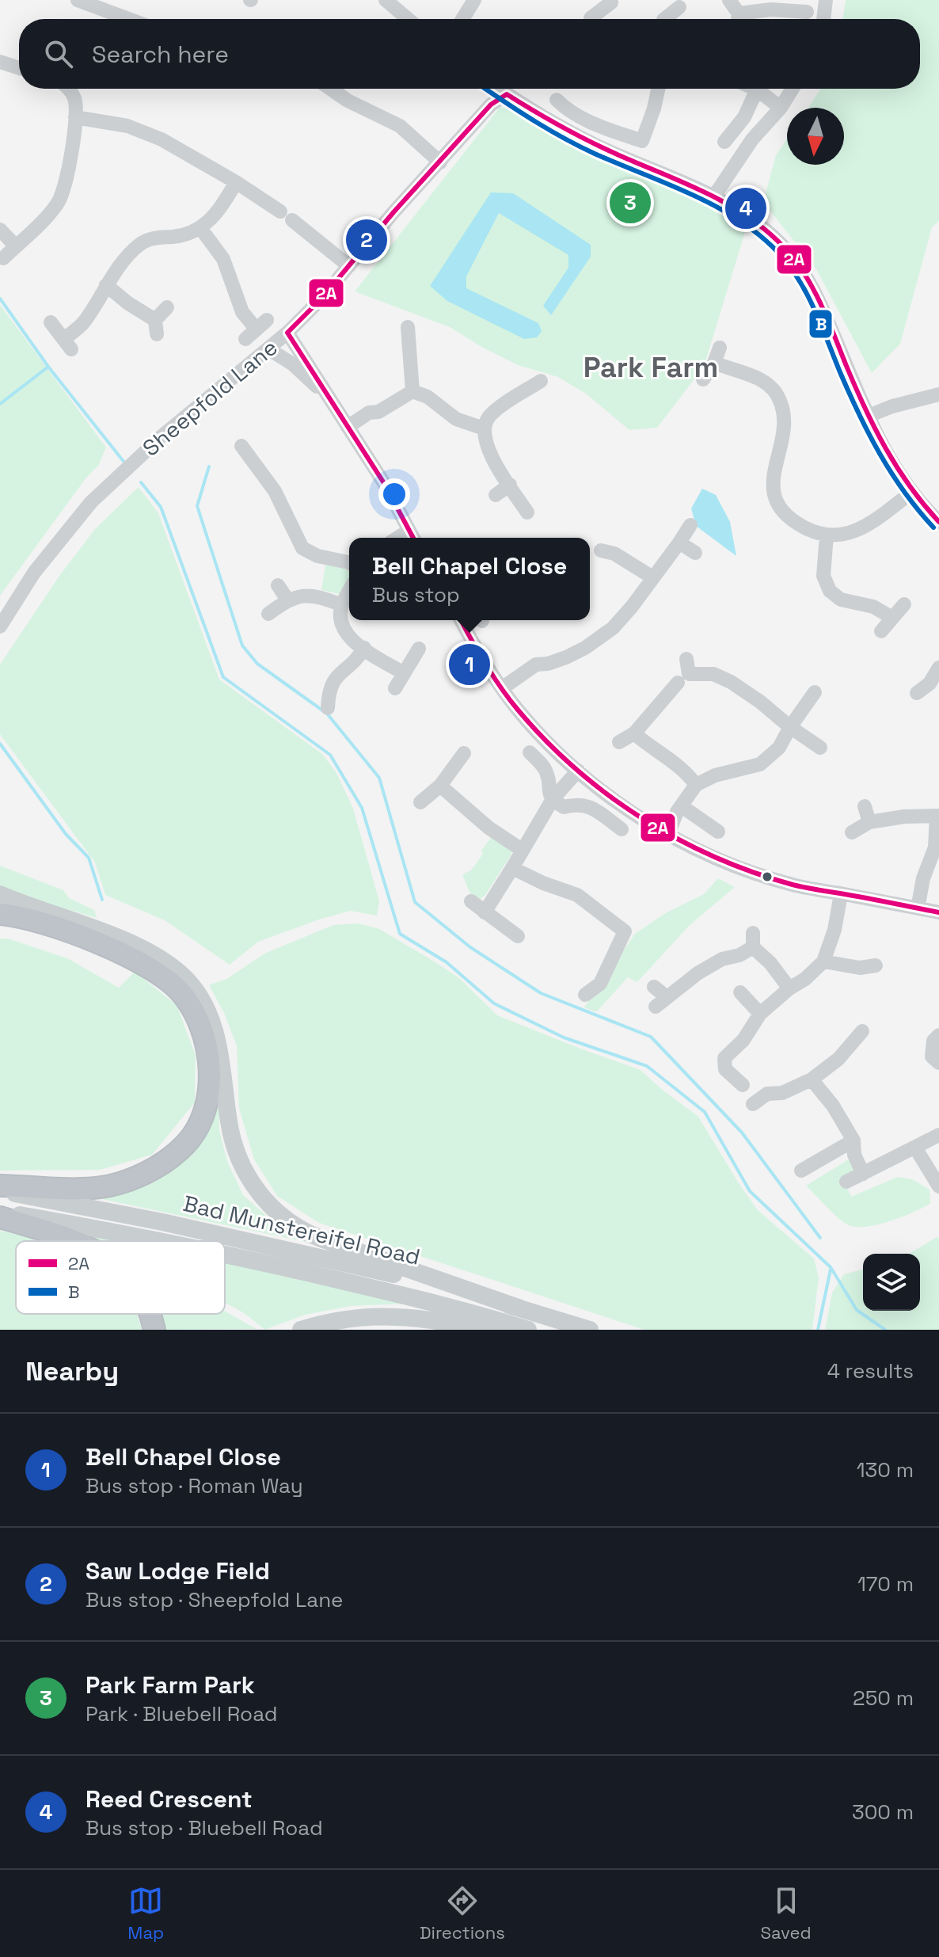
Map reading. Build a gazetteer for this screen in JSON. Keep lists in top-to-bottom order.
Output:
{
  "streets": {
    "main road": ["Bad Munstereifel Road"],
    "street": ["Sheepfold Lane"]
  },
  "districts": ["Park Farm"],
  "lines": ["transit line B", "transit line 2A"],
  "legend": ["2A", "B"],
  "north": "bottom",
  "page": {
    "search": "Search here",
    "pins": [
      "3",
      "4",
      "2",
      "1"
    ],
    "popup": ["Bell Chapel Close", "Bus stop"],
    "heading": ["Nearby", "4 results"],
    "list": [
      {
        "mark": "1",
        "name": "Bell Chapel Close",
        "note": "Bus stop · Roman Way",
        "value": "130 m"
      },
      {
        "mark": "2",
        "name": "Saw Lodge Field",
        "note": "Bus stop · Sheepfold Lane",
        "value": "170 m"
      },
      {
        "mark": "3",
        "name": "Park Farm Park",
        "note": "Park · Bluebell Road",
        "value": "250 m"
      },
      {
        "mark": "4",
        "name": "Reed Crescent",
        "note": "Bus stop · Bluebell Road",
        "value": "300 m"
      }
    ],
    "nav": ["Map", "Directions", "Saved"]
  }
}
